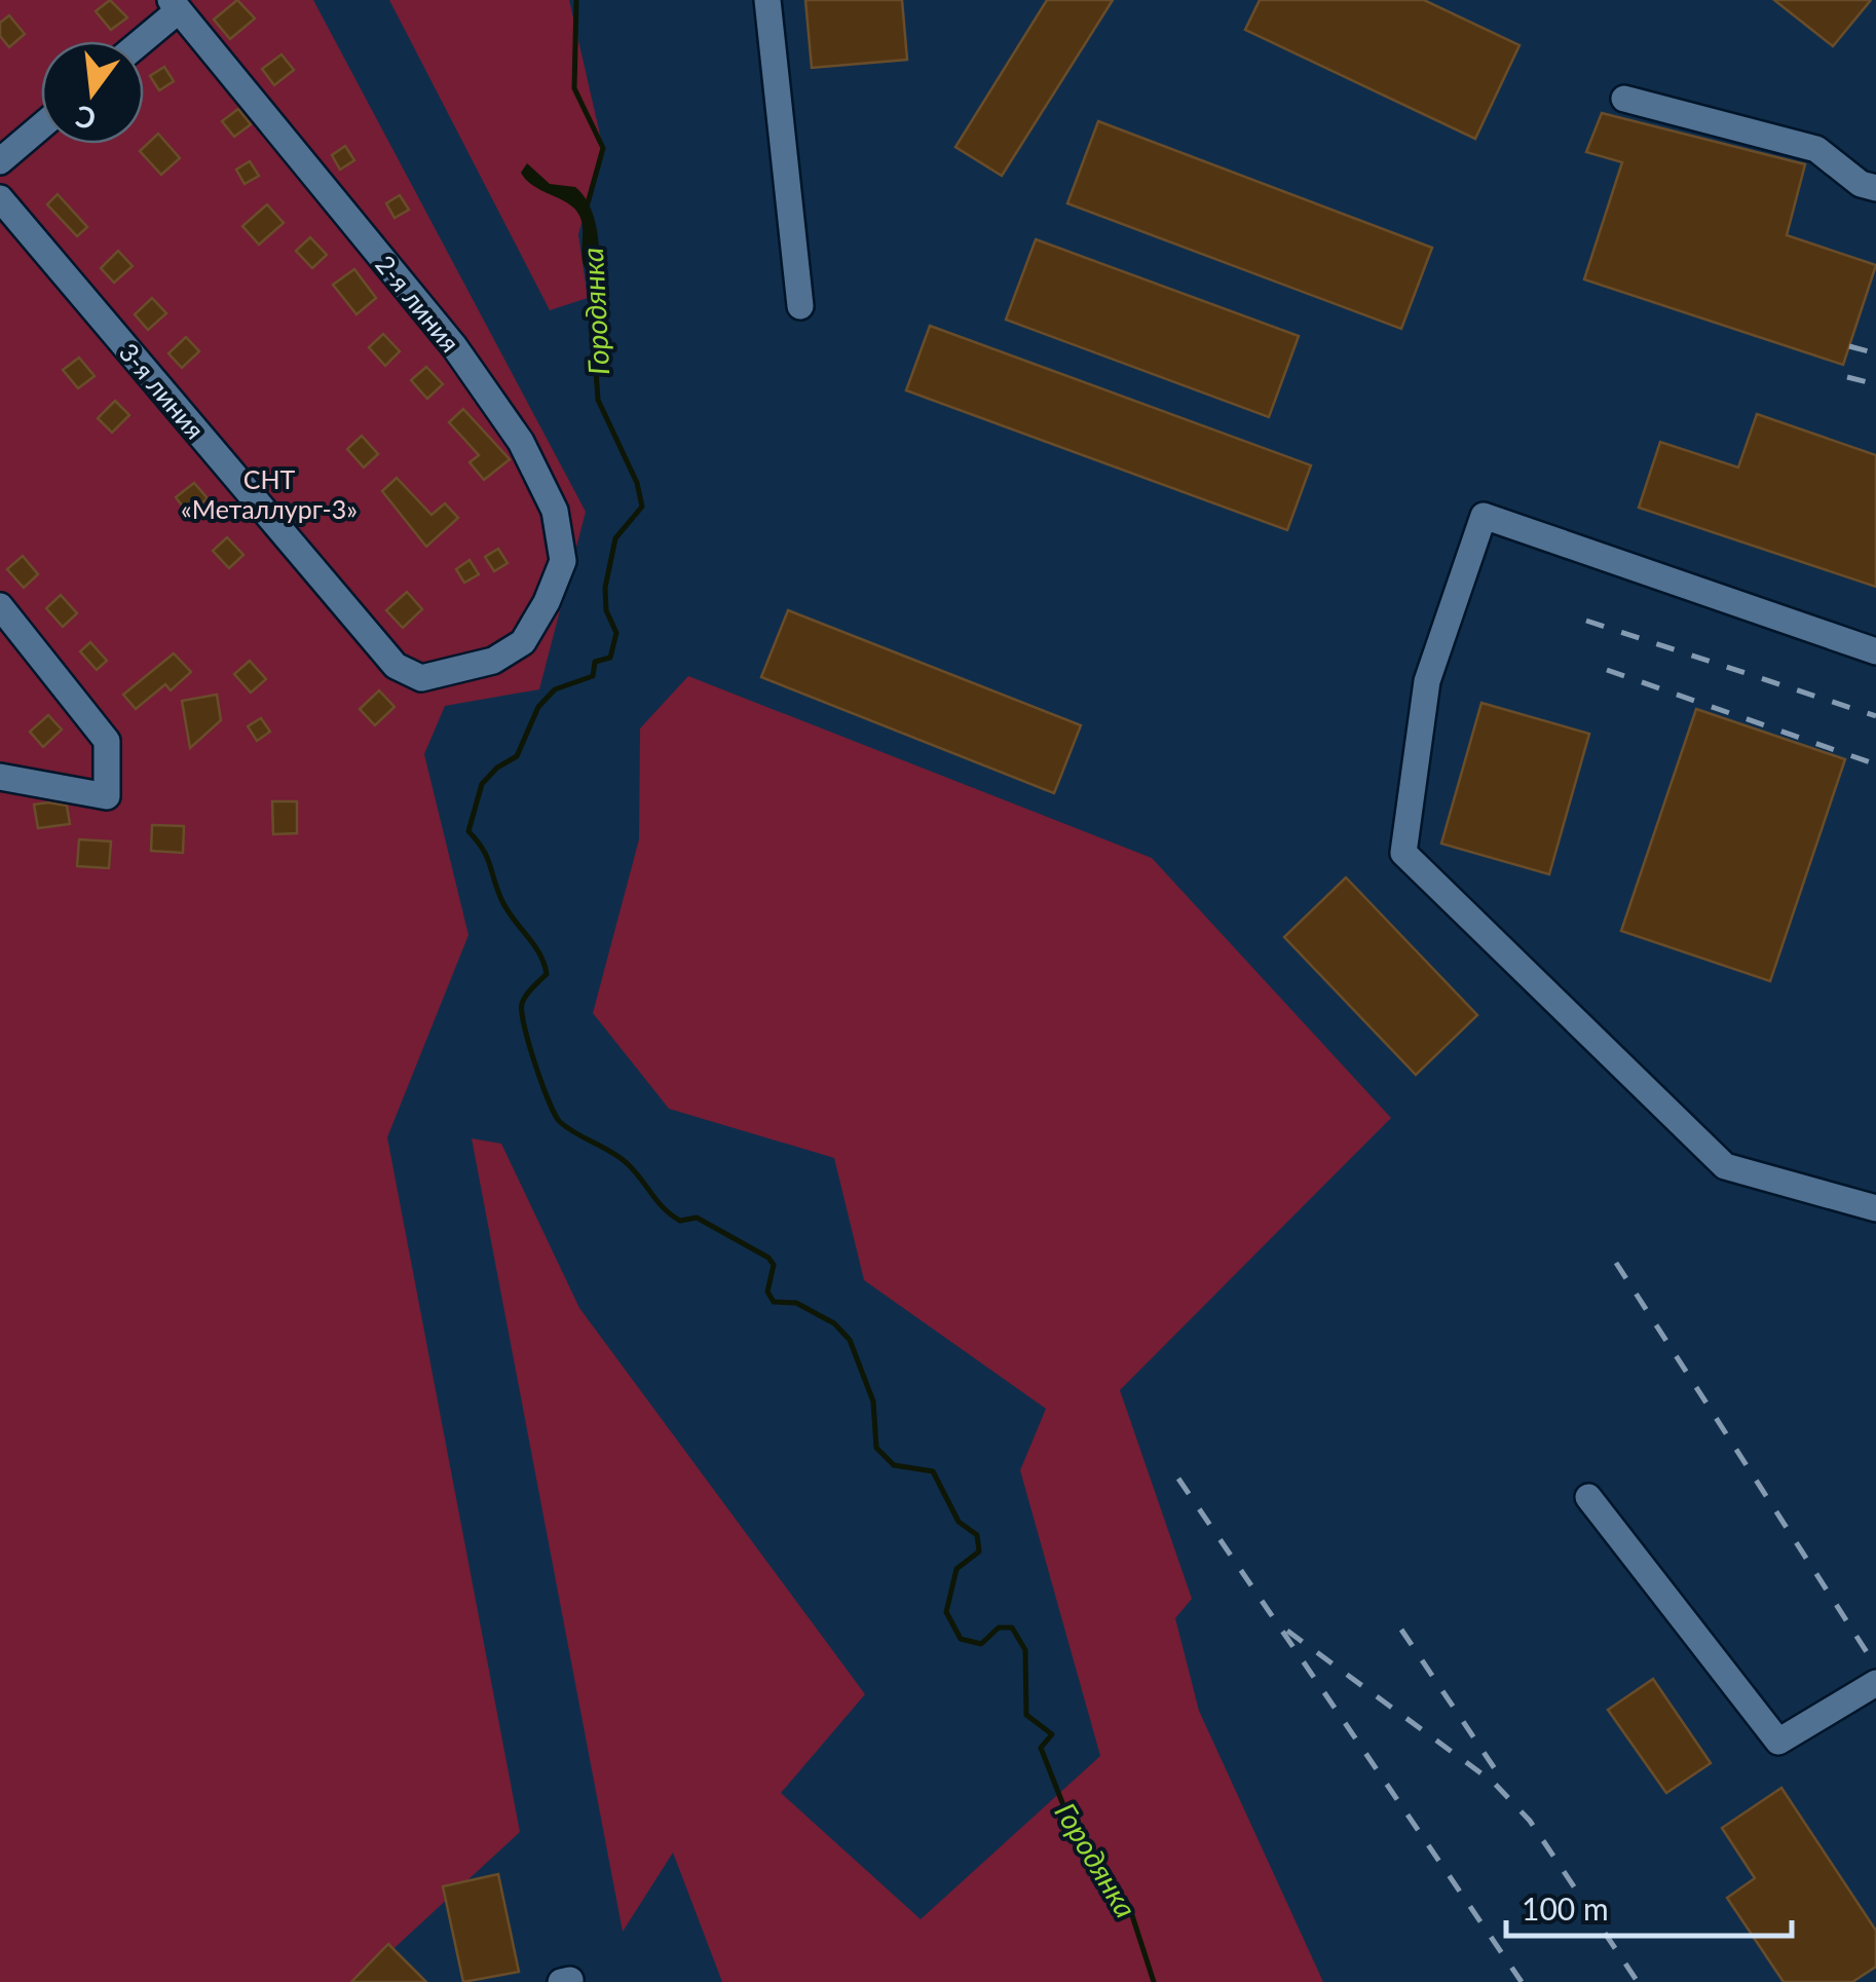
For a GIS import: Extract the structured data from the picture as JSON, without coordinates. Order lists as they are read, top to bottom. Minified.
{"streets":{"lane":["2-я линия","3-я линия"]},"crossings":[["2-я линия","3-я линия"]],"water":["Городянка"],"parks":["СНТ «Металлург-3»"],"scale_bar":"100 m","north":"bottom"}
